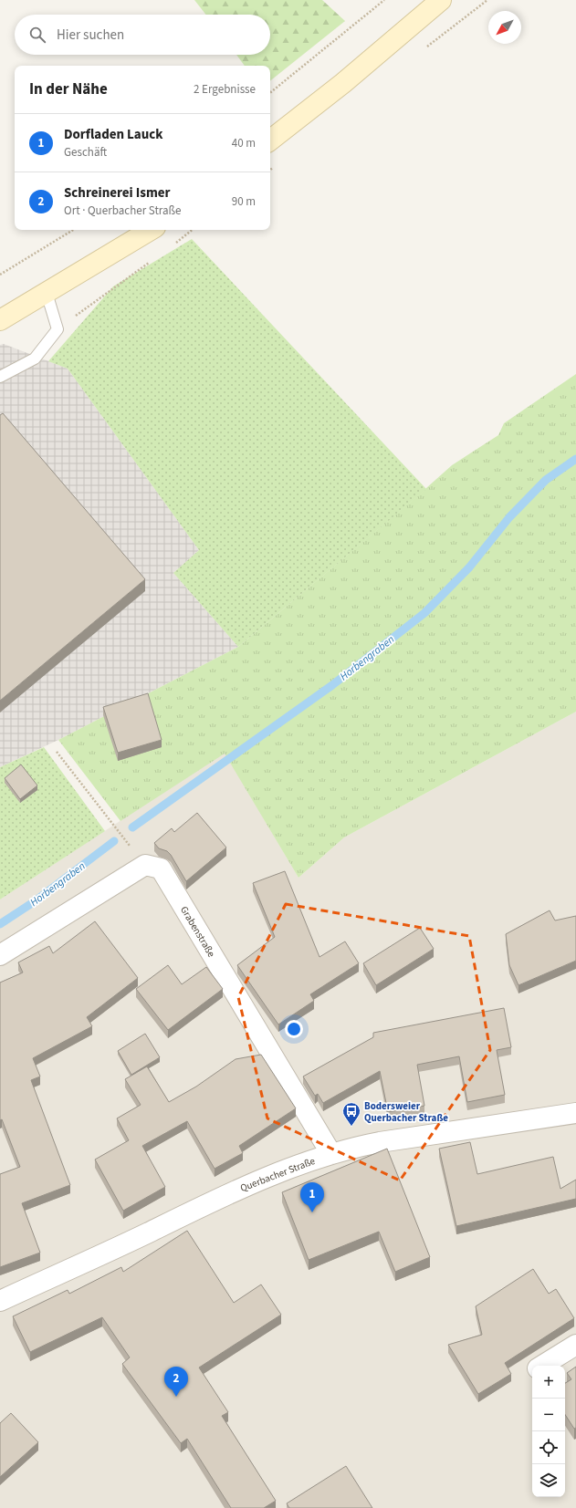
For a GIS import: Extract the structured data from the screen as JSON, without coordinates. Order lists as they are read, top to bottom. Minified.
{"streets":{"street":["Grabenstraße","Querbacher Straße"]},"crossings":[["Grabenstraße","Querbacher Straße"]],"water":["Horbengraben"],"places":{"bus stop":["Bodersweier Querbacher Straße"]},"north":"bottom left","page":{"search":"Hier suchen","heading":["In der Nähe","2 Ergebnisse"],"list":[{"mark":"1","name":"Dorfladen Lauck","note":"Geschäft","value":"40 m"},{"mark":"2","name":"Schreinerei Ismer","note":"Ort · Querbacher Straße","value":"90 m"}],"pins":["1","2"],"map_buttons":["+","−"]}}
